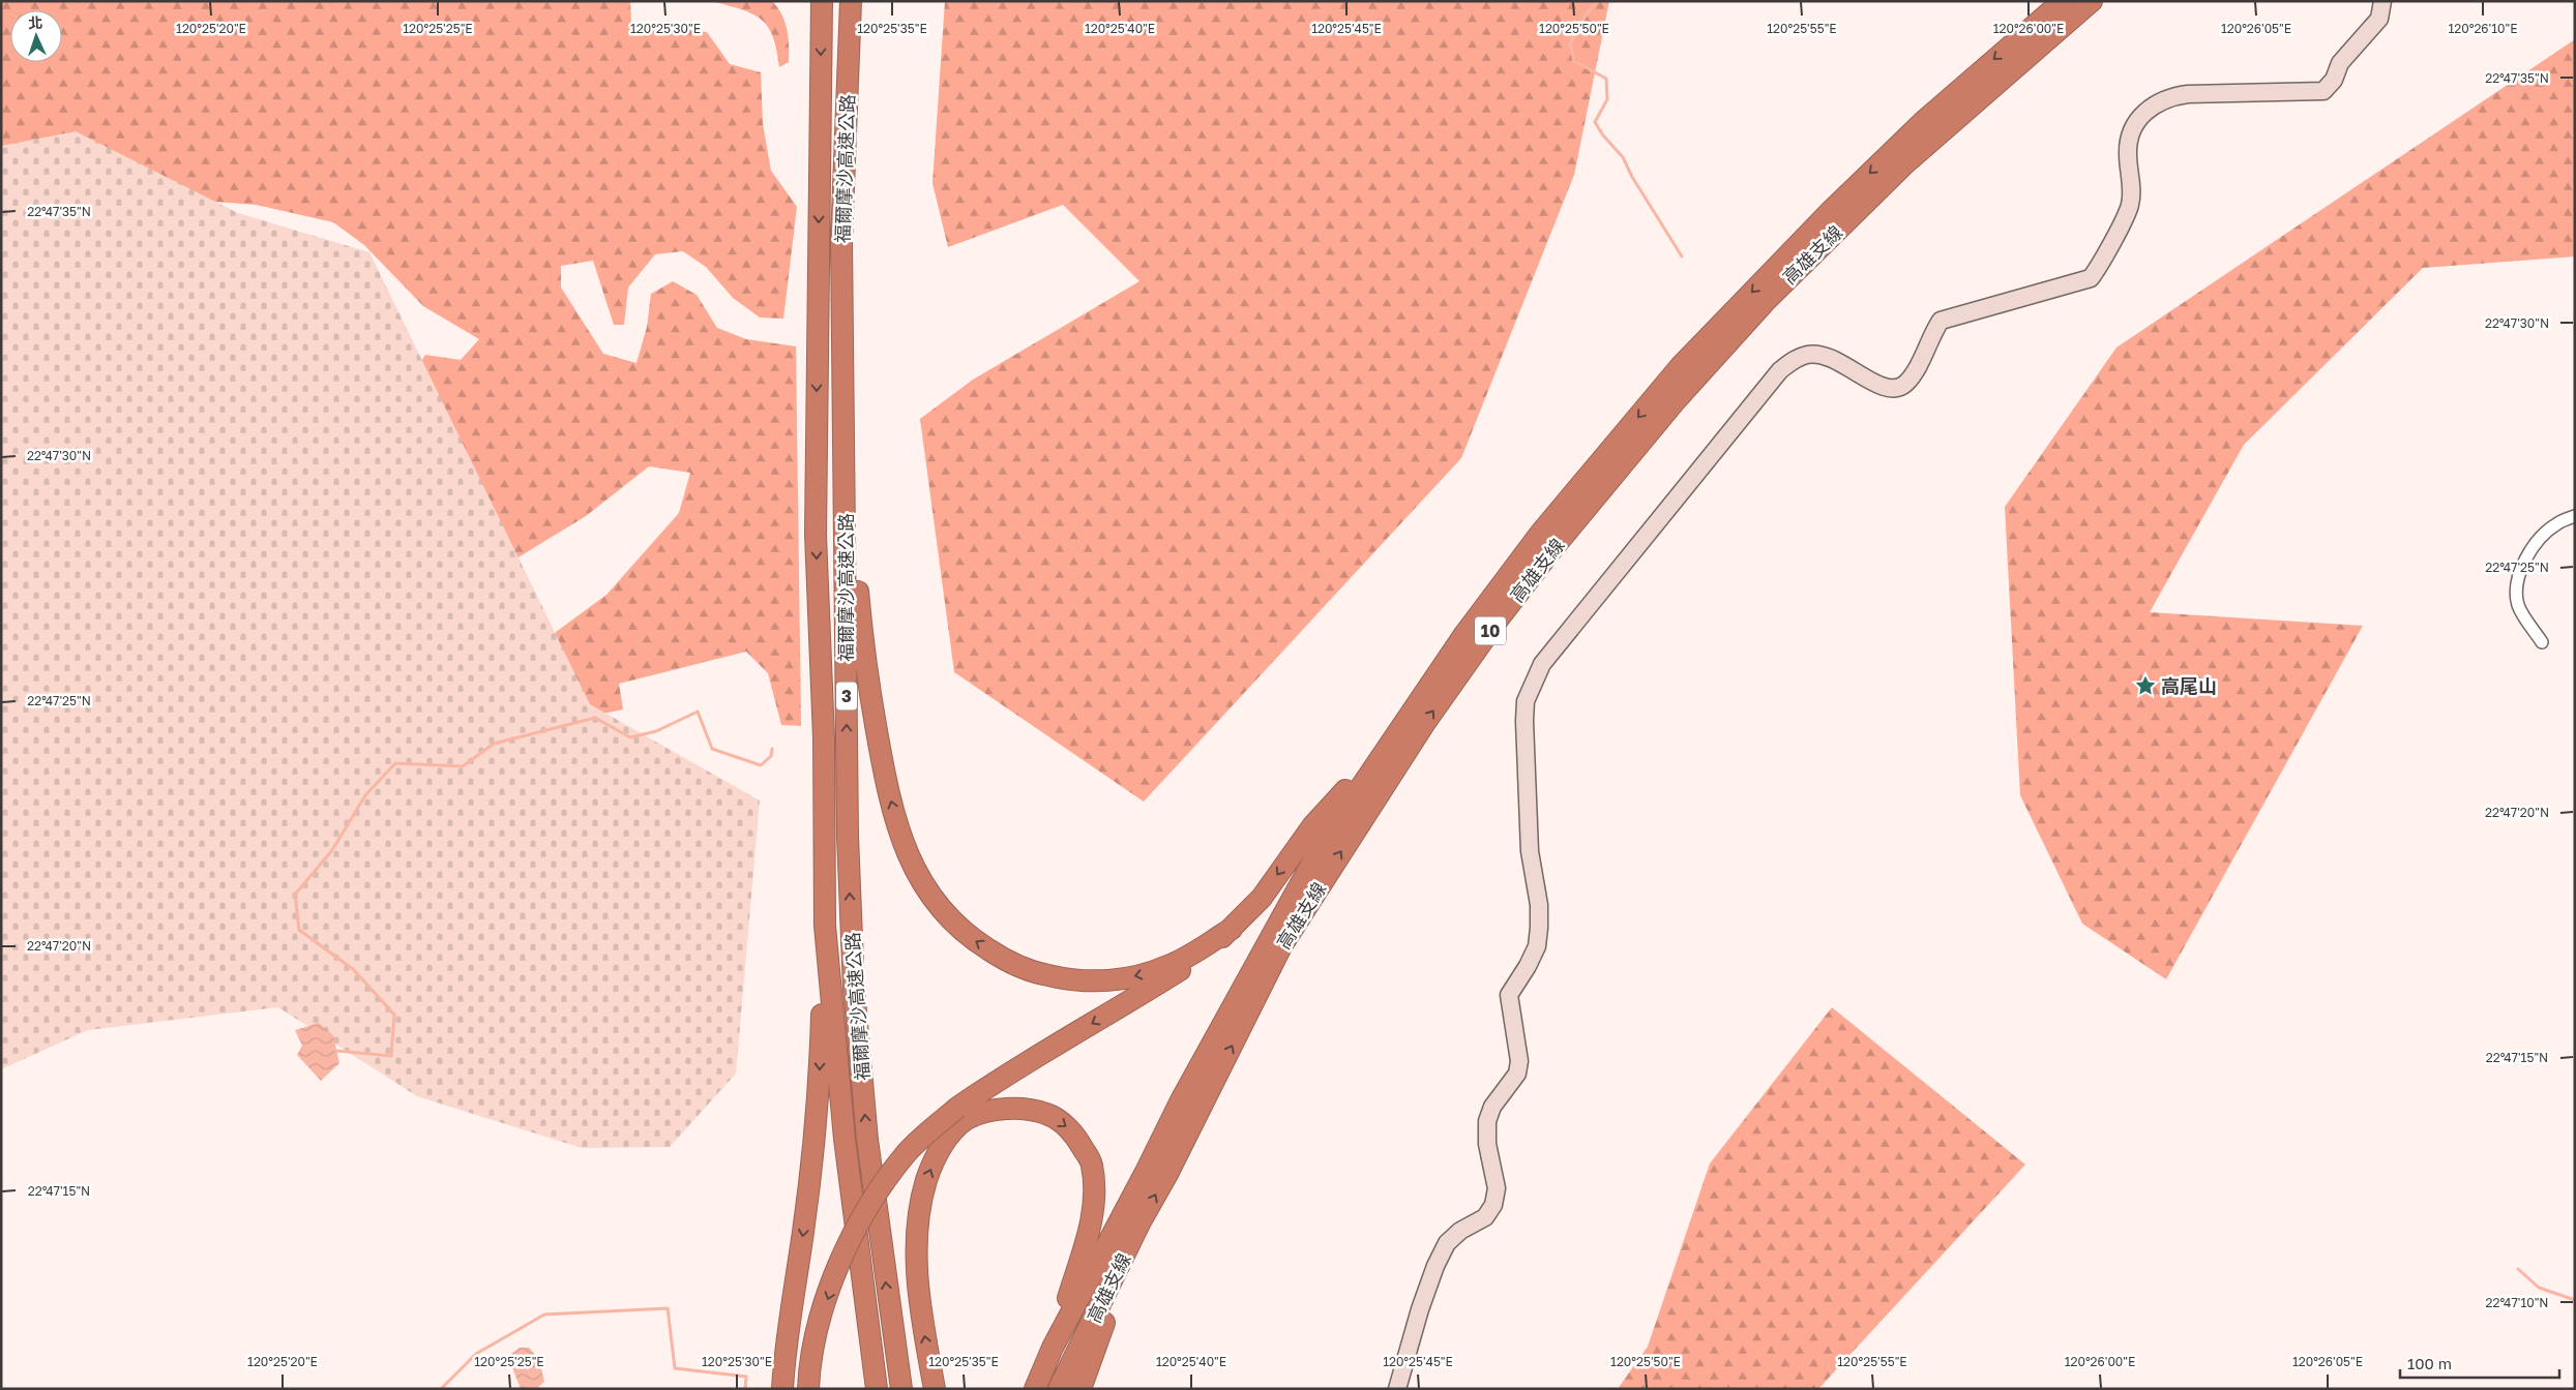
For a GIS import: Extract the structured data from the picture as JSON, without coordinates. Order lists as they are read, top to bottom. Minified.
{"streets":{"highway":["福爾摩沙高速公路","高雄支線","10","3"]},"places":{"place":["高尾山"]},"scale_bar":"100 m","north":"top","coordinates":["120°25'20\"E","120°25'25\"E","120°25'30\"E","120°25'35\"E","120°25'40\"E","120°25'45\"E","120°25'50\"E","120°25'55\"E","120°26'00\"E","120°26'05\"E","120°26'10\"E","22°47'35\"N","22°47'30\"N","22°47'25\"N","22°47'20\"N","22°47'15\"N","22°47'10\"N"]}
